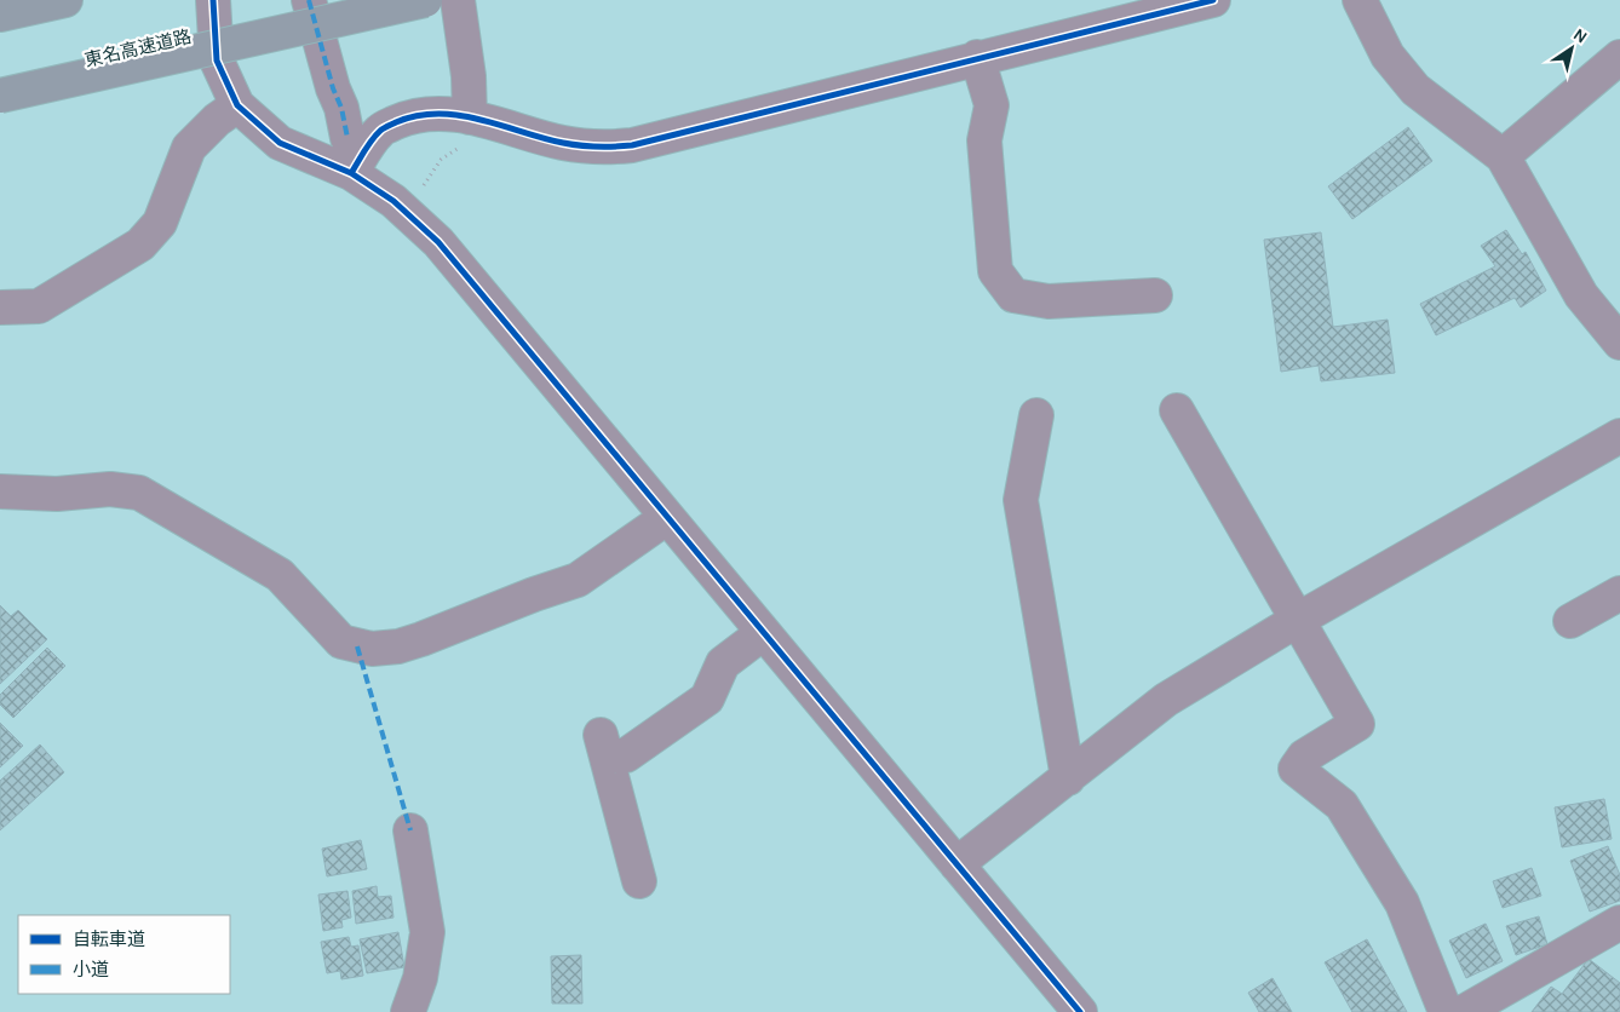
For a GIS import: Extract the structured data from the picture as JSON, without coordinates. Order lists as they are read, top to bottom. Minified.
{"streets":{"highway":["東名高速道路"]},"legend":["自転車道","小道"],"north":"top right"}
